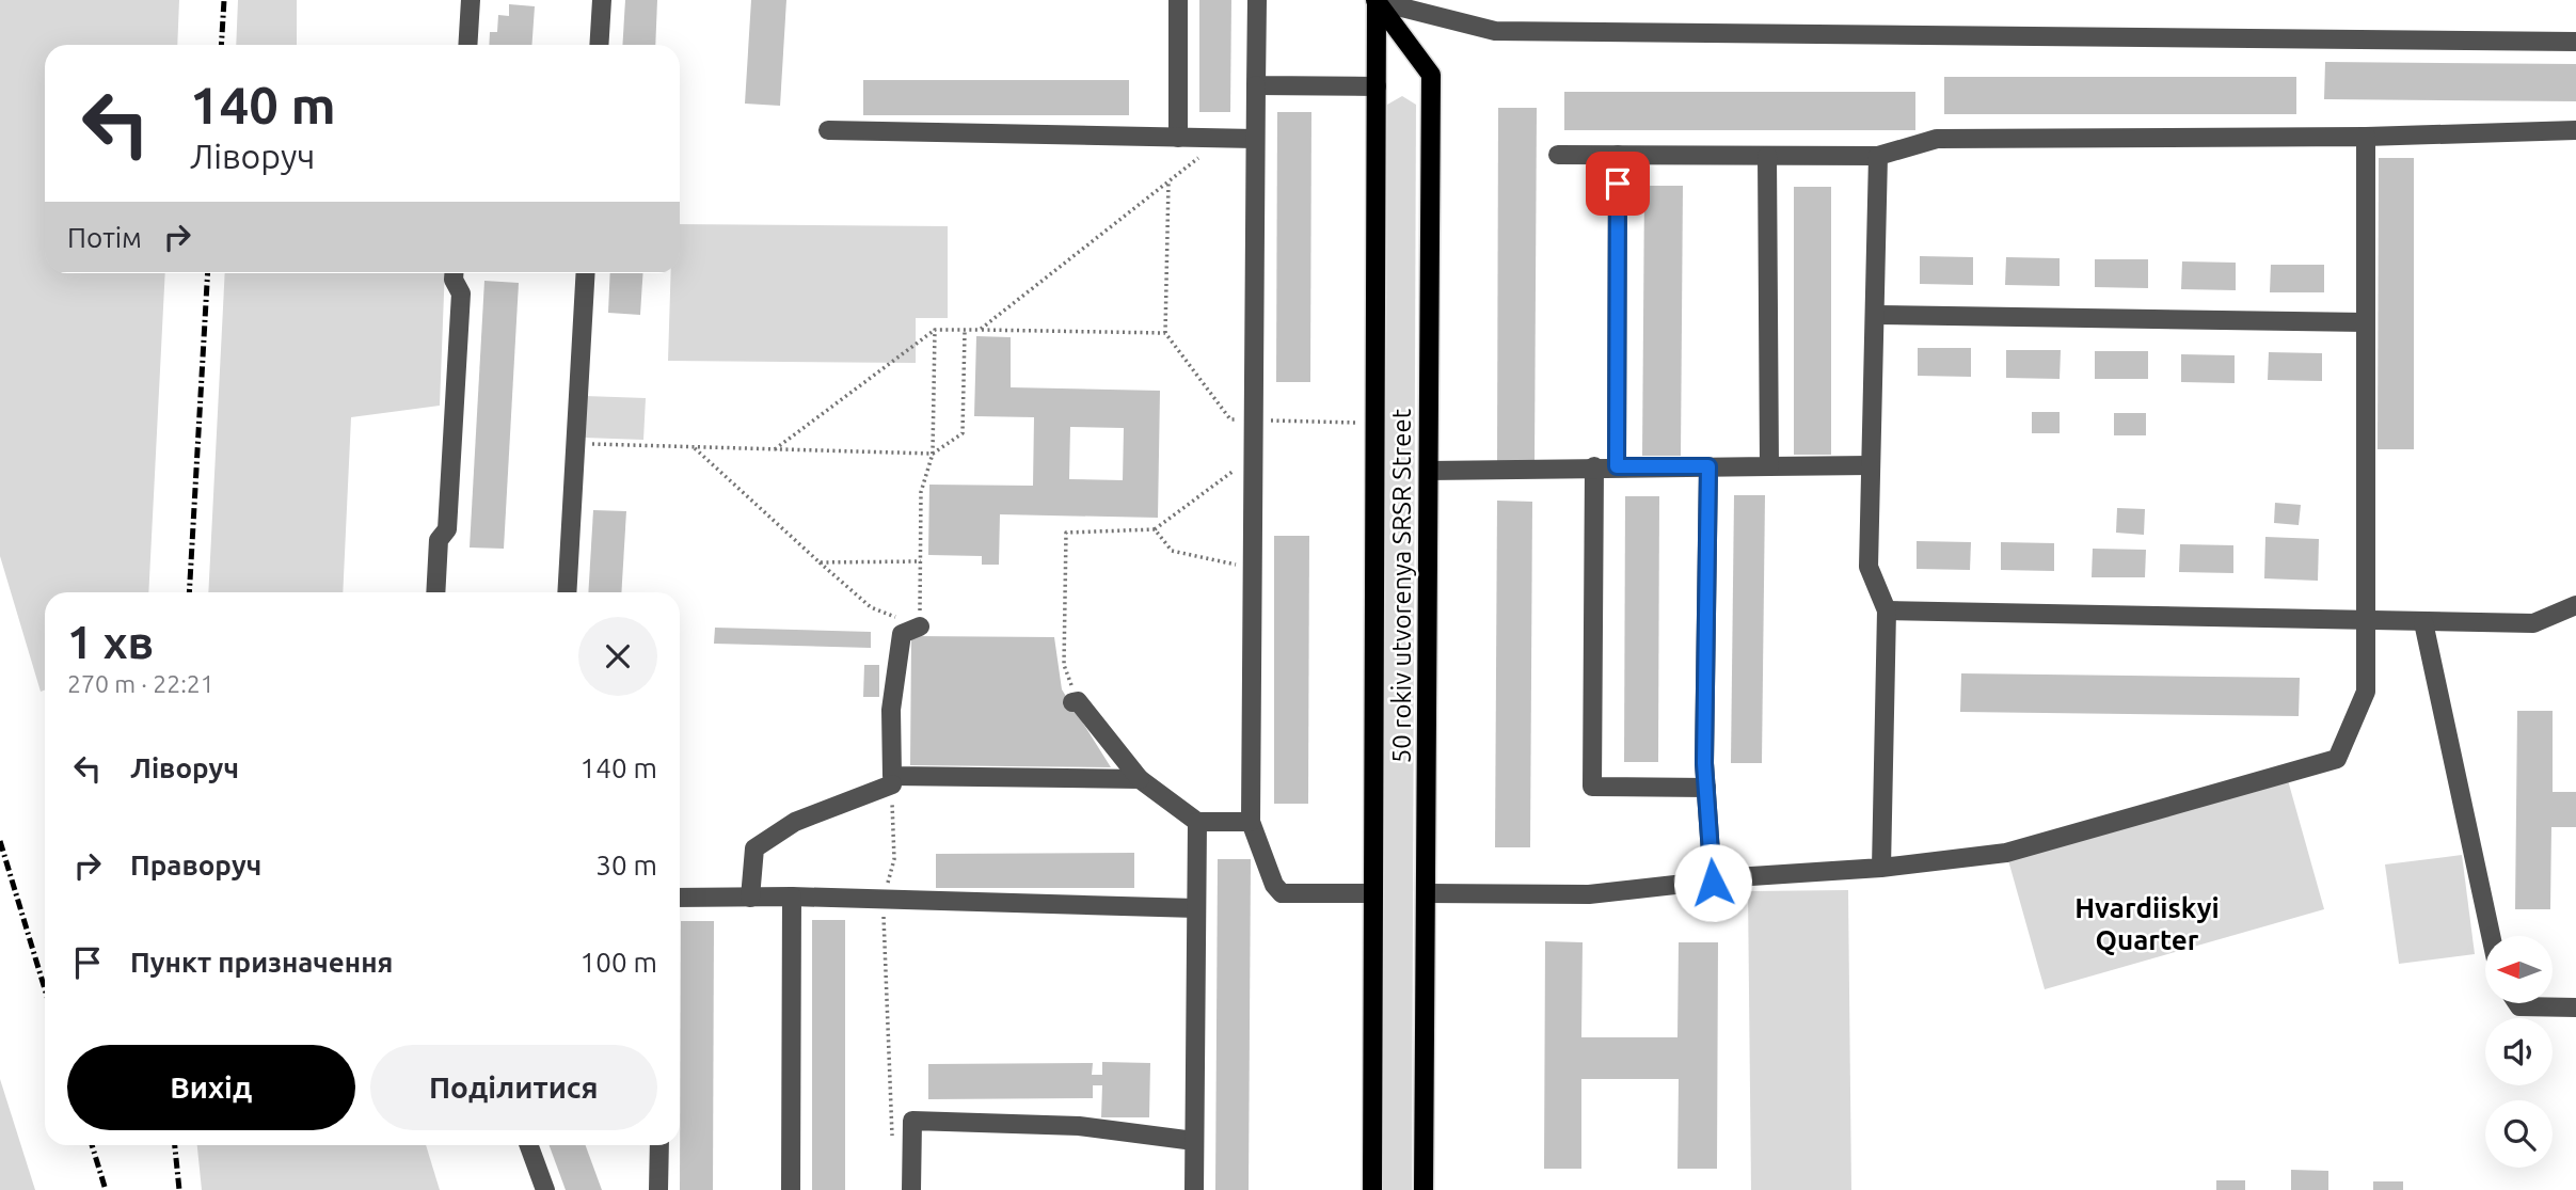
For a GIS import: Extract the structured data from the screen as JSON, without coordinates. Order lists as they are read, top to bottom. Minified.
{"streets":{"main road":["50 rokiv utvorenya SRSR Street"]},"districts":["Hvardiiskyi Quarter"],"north":"left","page":{"turn":["140 m","Ліворуч"],"then":"Потім","heading":["1 хв","270 m · 22:21"],"list":[{"name":"Ліворуч","value":"140 m"},{"name":"Праворуч","value":"30 m"},{"name":"Пункт призначення","value":"100 m"}],"buttons":["Вихід","Поділитися"]}}
